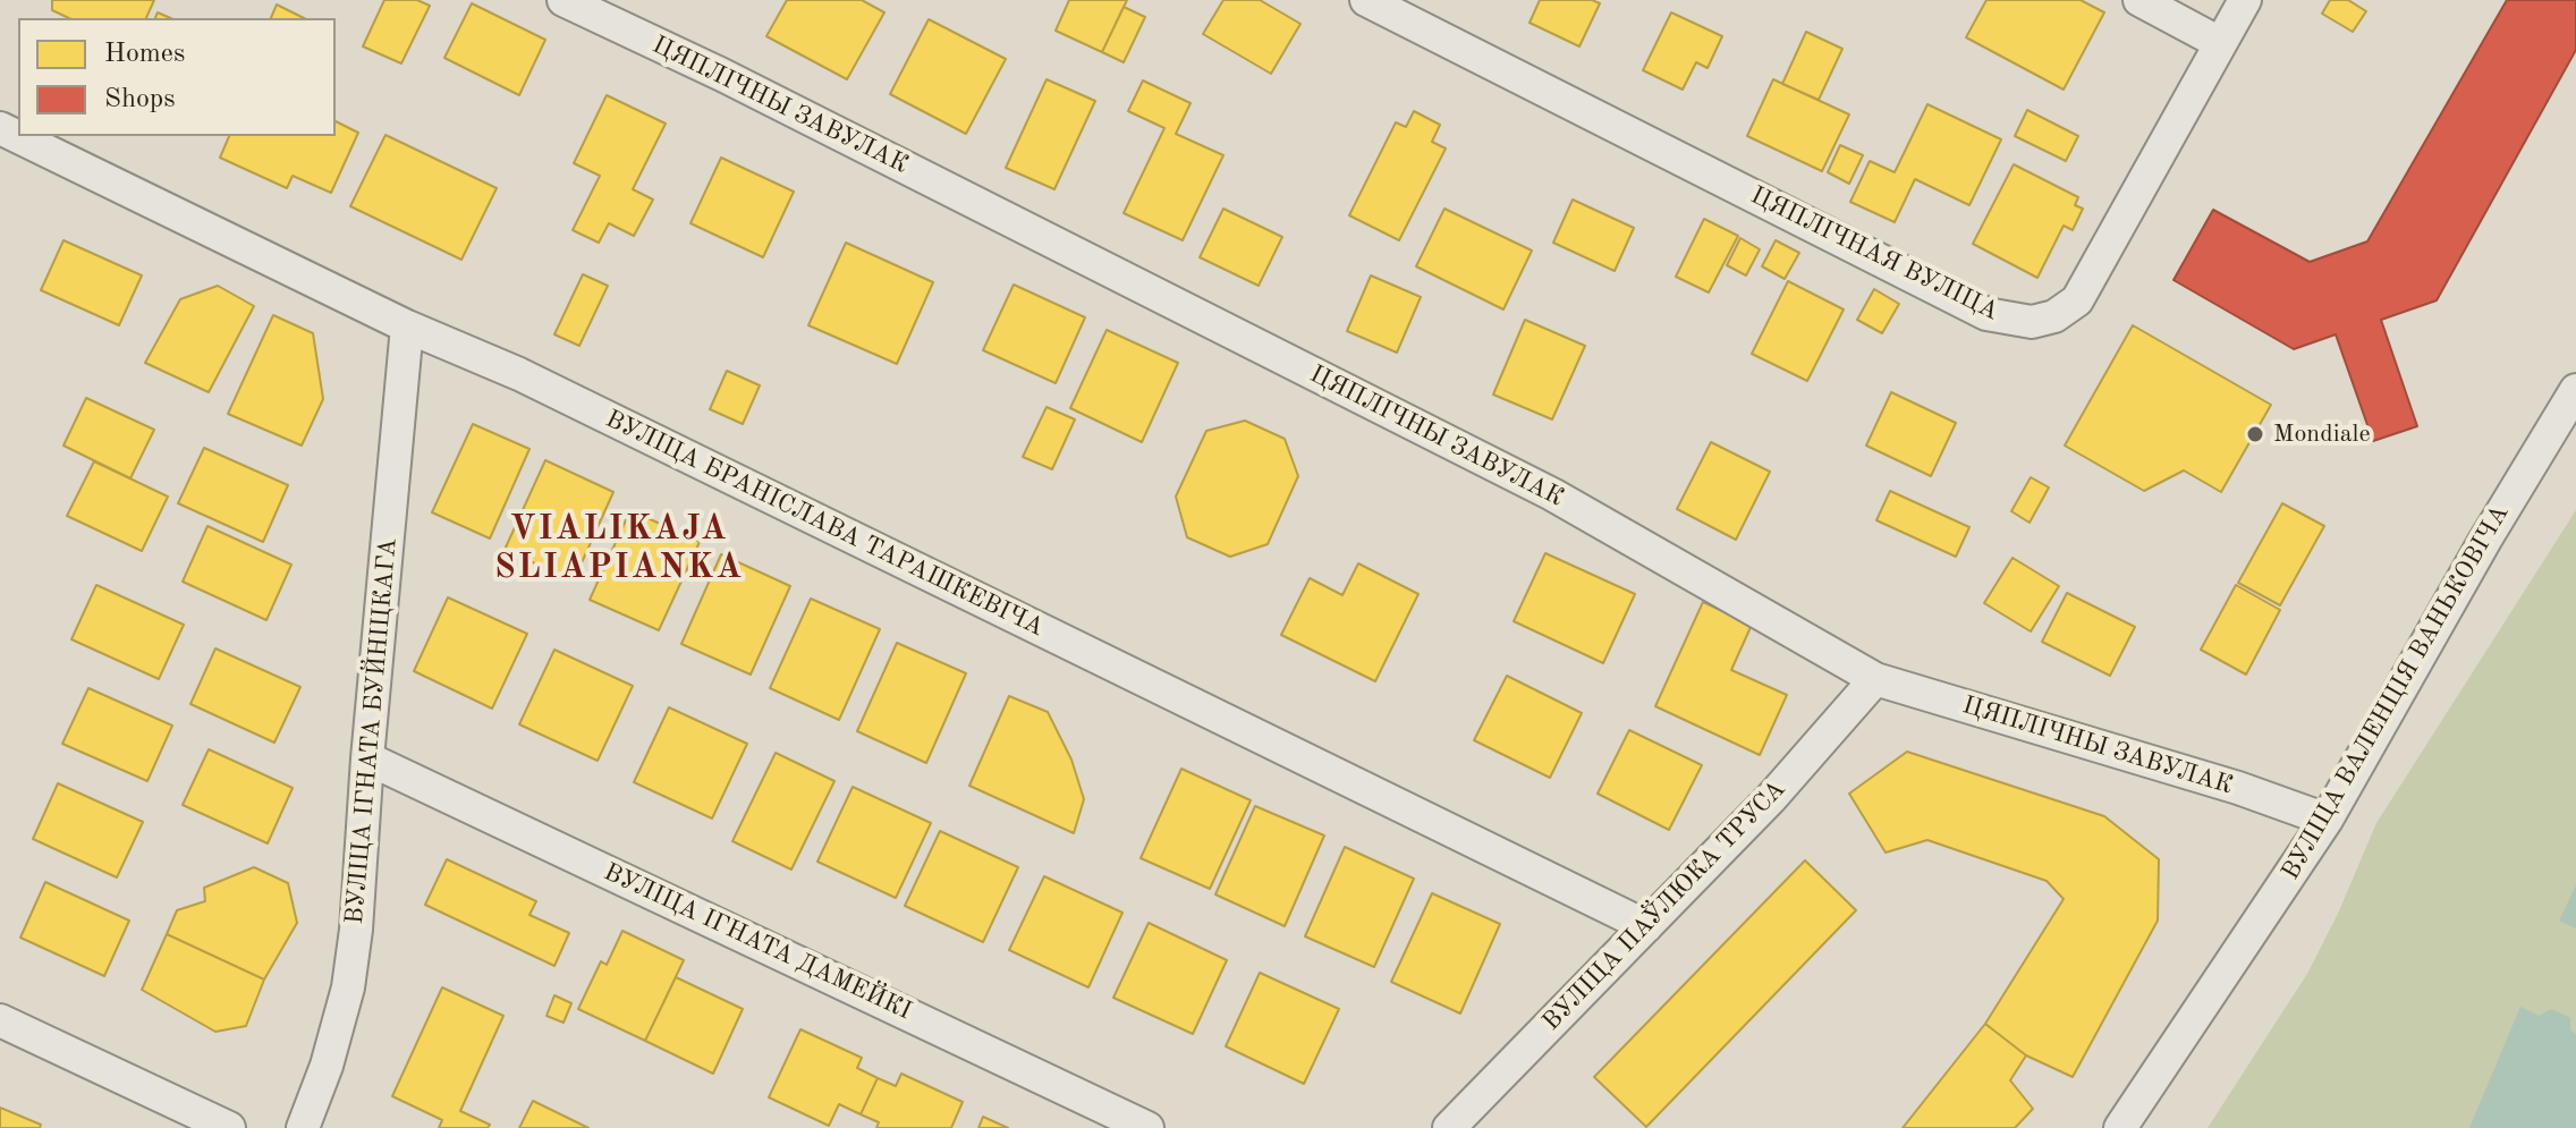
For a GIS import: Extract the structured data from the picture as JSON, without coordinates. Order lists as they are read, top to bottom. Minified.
{"streets":{"street":["ЦЯПЛІЧНЫ ЗАВУЛАК","ЦЯПЛІЧНАЯ ВУЛІЦА","ВУЛІЦА БРАНІСЛАВА ТАРАШКЕВІЧА","ВУЛІЦА ВАЛЕНЦІЯ ВАНЬКОВІЧА","ВУЛІЦА ІГНАТА БУЙНІЦКАГА","ВУЛІЦА ПАЎЛЮКА ТРУСА","ВУЛІЦА ІГНАТА ДАМЕЙКІ"]},"crossings":[["ЦЯПЛІЧНЫ ЗАВУЛАК","ВУЛІЦА ВАЛЕНЦІЯ ВАНЬКОВІЧА"],["ЦЯПЛІЧНЫ ЗАВУЛАК","ВУЛІЦА ПАЎЛЮКА ТРУСА"],["ВУЛІЦА БРАНІСЛАВА ТАРАШКЕВІЧА","ВУЛІЦА ІГНАТА БУЙНІЦКАГА"],["ВУЛІЦА БРАНІСЛАВА ТАРАШКЕВІЧА","ВУЛІЦА ПАЎЛЮКА ТРУСА"],["ВУЛІЦА ІГНАТА БУЙНІЦКАГА","ВУЛІЦА ІГНАТА ДАМЕЙКІ"]],"districts":["VIALIKAJA SLIAPIANKA"],"places":["Mondiale"],"legend":["Homes","Shops"]}
